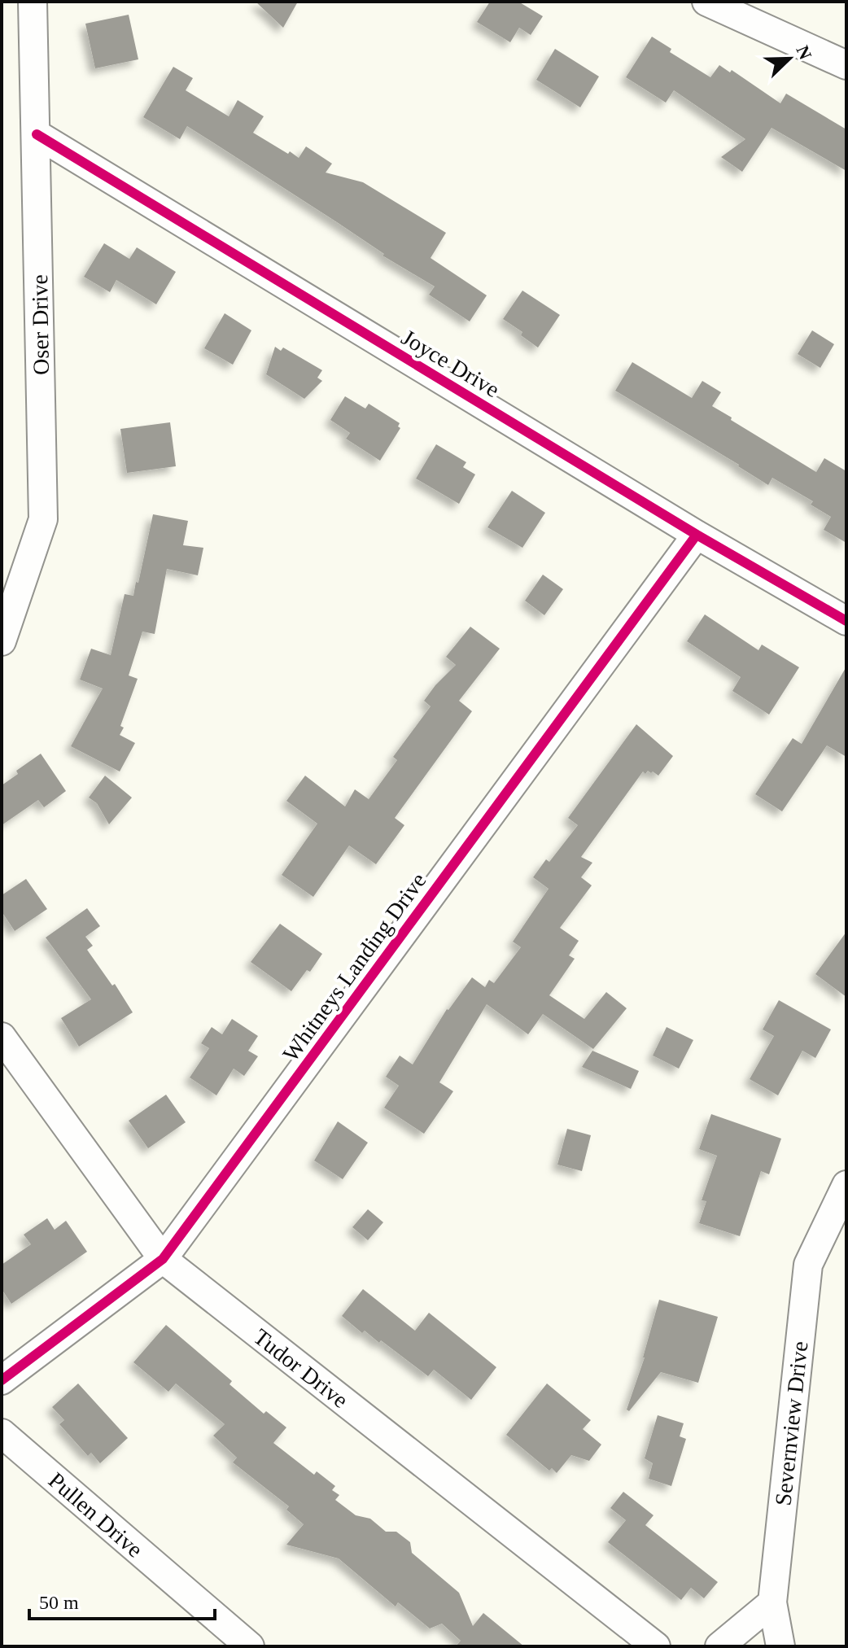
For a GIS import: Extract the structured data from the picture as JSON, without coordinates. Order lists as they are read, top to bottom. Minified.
{"streets":{"street":["Oser Drive","Joyce Drive","Whitneys Landing Drive","Tudor Drive","Severnview Drive","Pullen Drive"]},"crossings":[["Oser Drive","Joyce Drive"],["Joyce Drive","Whitneys Landing Drive"],["Whitneys Landing Drive","Tudor Drive"]],"scale_bar":"50 m","north":"top right"}
